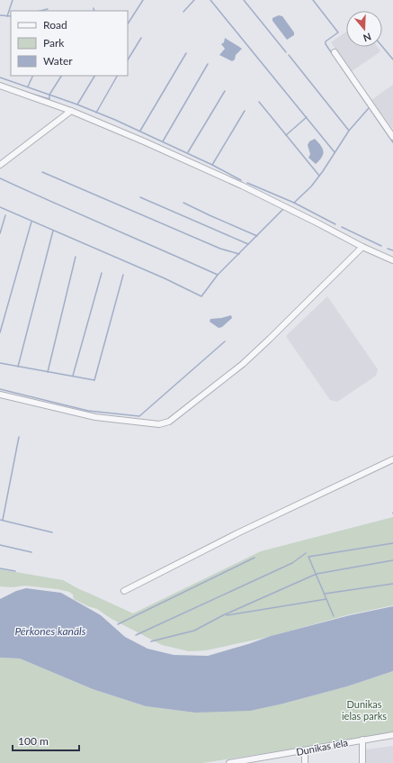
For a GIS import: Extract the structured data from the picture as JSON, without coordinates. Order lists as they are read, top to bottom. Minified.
{"streets":{"street":["Dunikas iela"]},"water":["Pērkones kanāls"],"parks":["Dunikas ielas parks"],"legend":["Road","Park","Water"],"scale_bar":"100 m","north":"bottom"}
